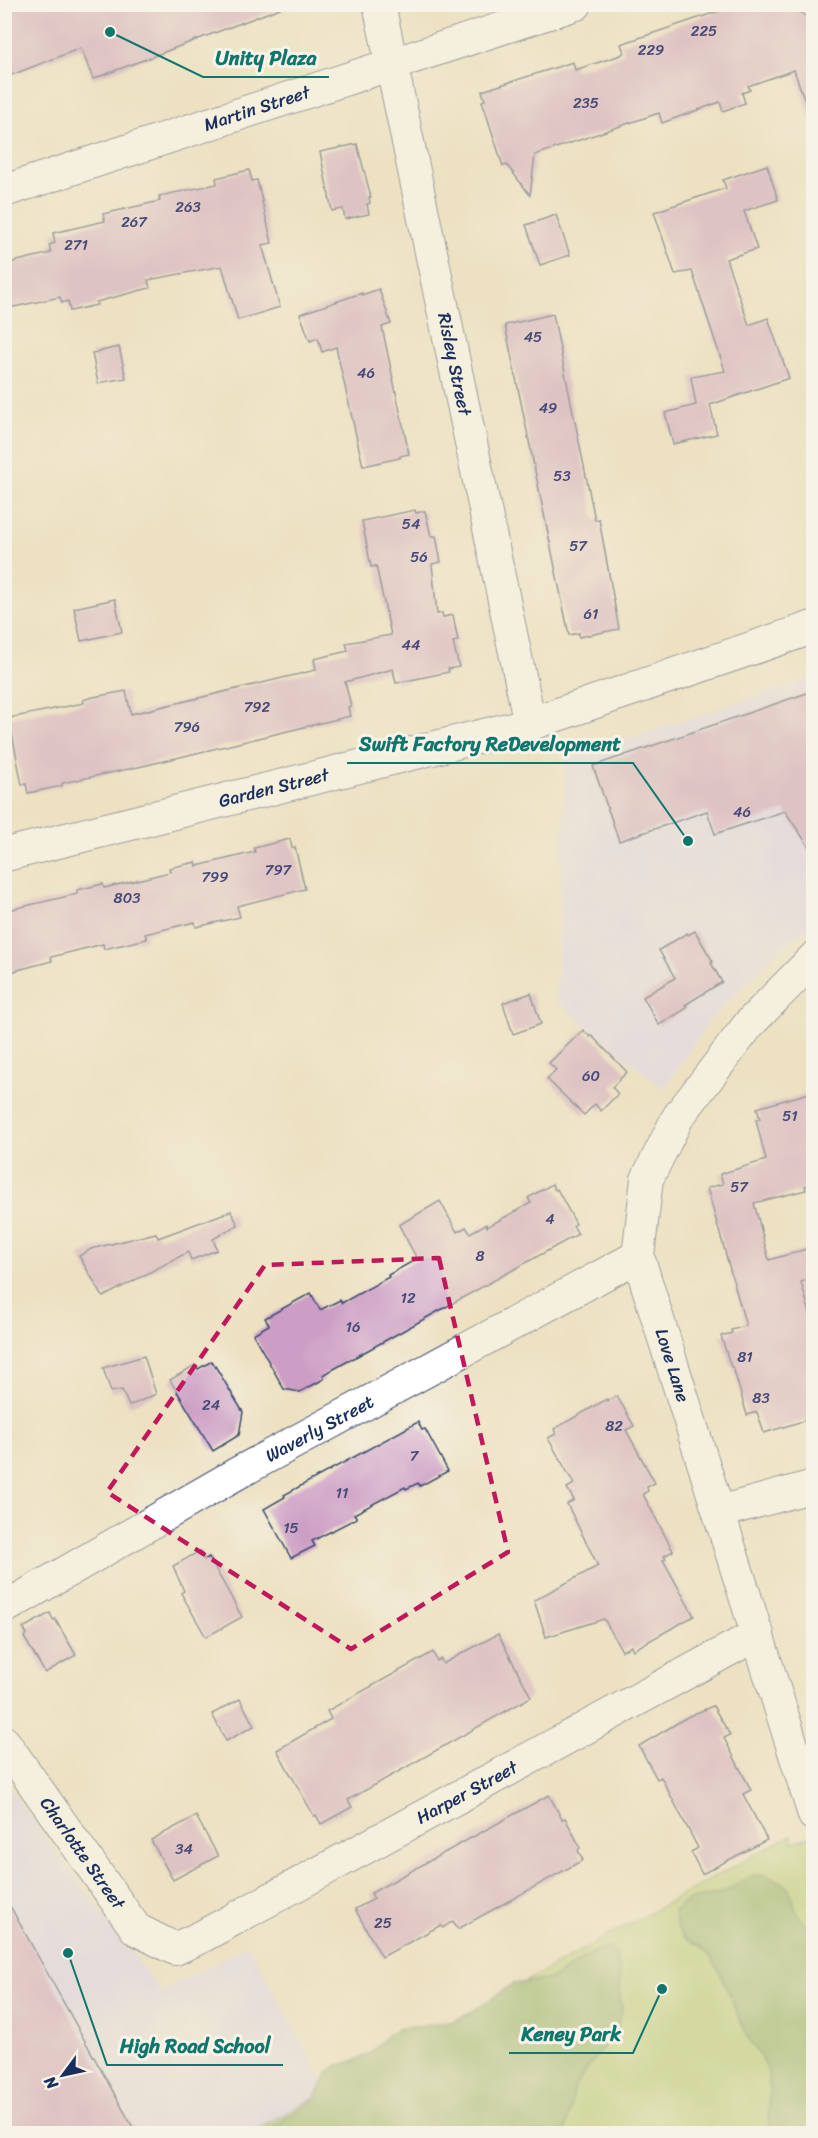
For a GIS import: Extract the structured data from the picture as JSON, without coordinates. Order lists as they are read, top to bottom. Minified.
{"streets":{"street":["Martin Street","Risley Street","Garden Street","Love Lane","Waverly Street","Harper Street","Charlotte Street"]},"crossings":[["Martin Street","Risley Street"],["Risley Street","Garden Street"],["Love Lane","Waverly Street"],["Love Lane","Harper Street"],["Harper Street","Charlotte Street"]],"places":["Unity Plaza","Swift Factory ReDevelopment","High Road School","Keney Park"],"house_numbers":["225","229","235","263","267","271","45","46","49","53","54","57","56","61","44","792","796","46","797","799","803","60","51","57","4","8","12","16","81","83","24","82","7","11","15","34","25"],"north":"bottom left"}
